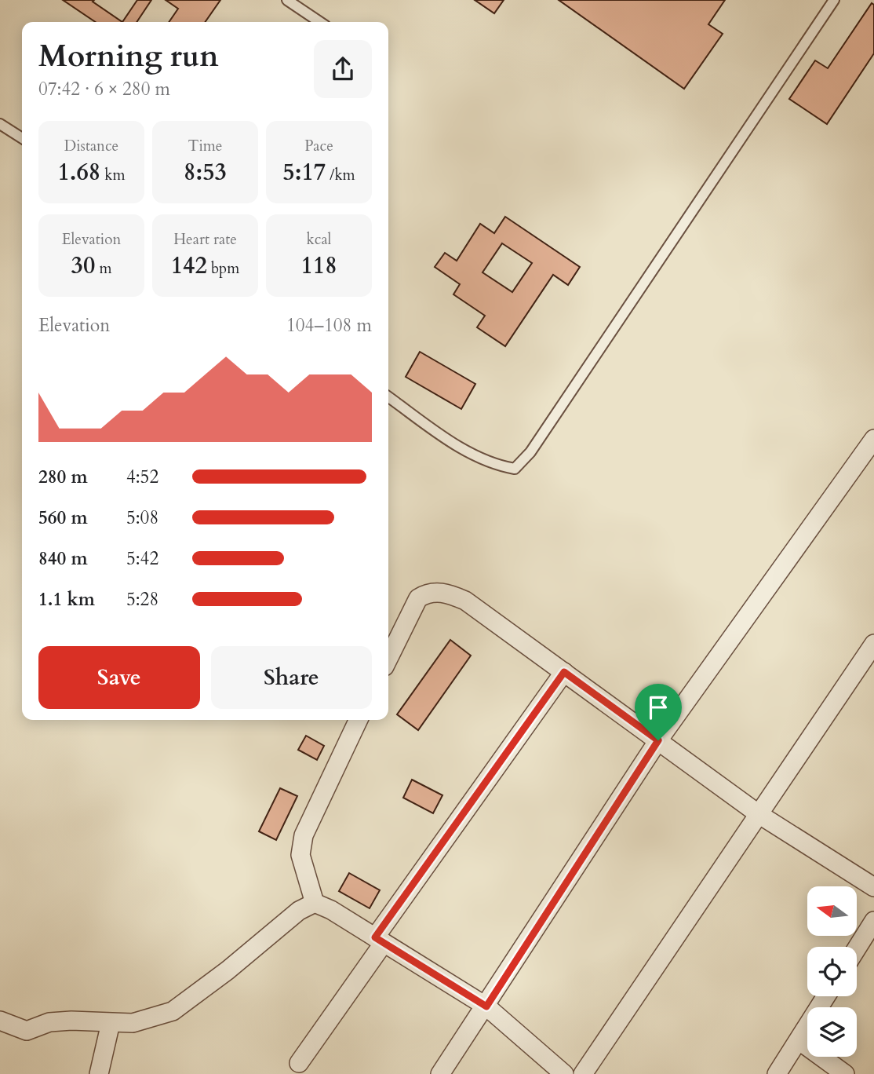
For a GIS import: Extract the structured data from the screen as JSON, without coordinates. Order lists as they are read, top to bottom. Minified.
{"north":"left","page":{"heading":["Morning run","07:42 · 6 × 280 m"],"stats":[["Distance","1.68 km"],["Time","8:53"],["Pace","5:17 /km"],["Elevation","30 m"],["Heart rate","142 bpm"],["kcal","118"]],"chart":["Elevation","104–108 m"],"list":[{"name":"280 m","note":"4:52"},{"name":"560 m","note":"5:08"},{"name":"840 m","note":"5:42"},{"name":"1.1 km","note":"5:28"}],"buttons":["Save","Share"]}}
